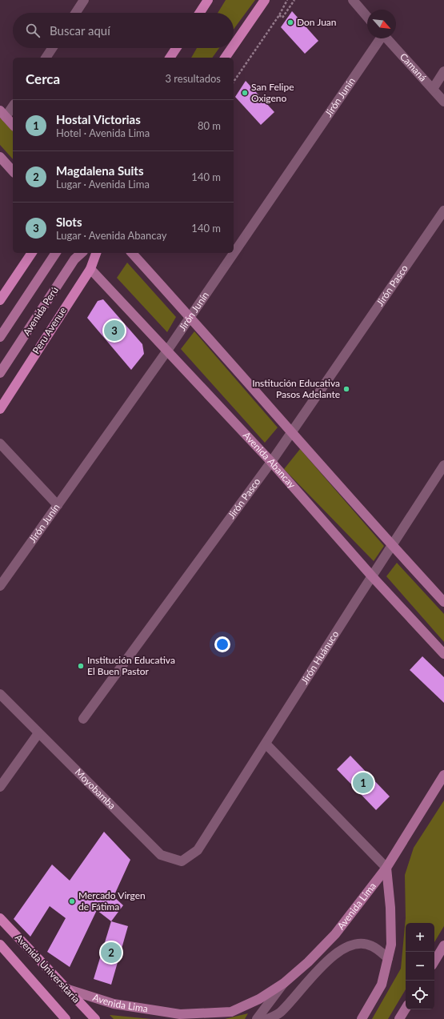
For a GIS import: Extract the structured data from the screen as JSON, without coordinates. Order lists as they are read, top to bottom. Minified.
{"streets":{"main road":["Peru Avenue","Avenida Universitaria"],"street":["Camaná","Jirón Junín","Jirón Pasco","Avenida Perú","Avenida Abancay","Jirón Huánuco","Moyobamba","Avenida Lima"]},"crossings":[["Jirón Junín","Avenida Abancay"],["Jirón Pasco","Avenida Abancay"],["Peru Avenue","Avenida Abancay"],["Avenida Abancay","Jirón Huánuco"],["Jirón Huánuco","Moyobamba"],["Avenida Lima","Avenida Universitaria"]],"places":["Don Juan","San Felipe Oxigeno","Institución Educativa Pasos Adelante","Institución Educativa El Buen Pastor","Mercado Virgen de Fátima"],"north":"bottom right","page":{"search":"Buscar aquí","heading":["Cerca","3 resultados"],"list":[{"mark":"1","name":"Hostal Victorias","note":"Hotel · Avenida Lima","value":"80 m"},{"mark":"2","name":"Magdalena Suits","note":"Lugar · Avenida Lima","value":"140 m"},{"mark":"3","name":"Slots","note":"Lugar · Avenida Abancay","value":"140 m"}],"pins":["3","1","2"],"map_buttons":["+","−"]}}
